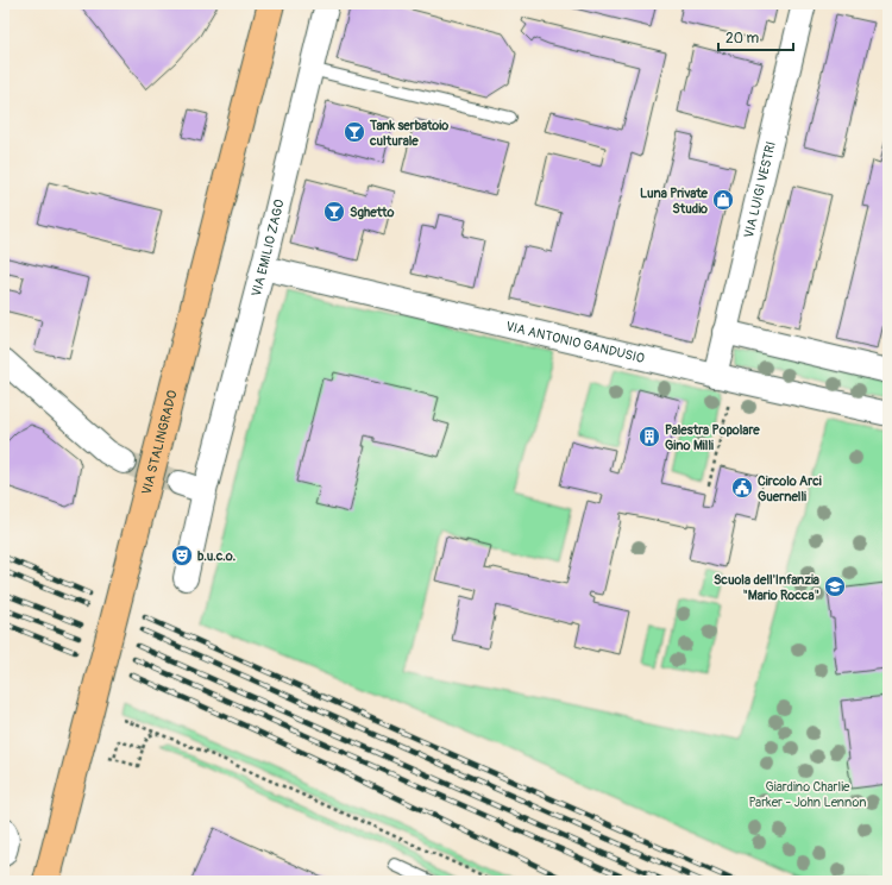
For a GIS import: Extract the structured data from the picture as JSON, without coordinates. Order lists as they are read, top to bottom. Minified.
{"streets":{"main road":["VIA STALINGRADO"],"street":["VIA LUIGI VESTRI","VIA EMILIO ZAGO","VIA ANTONIO GANDUSIO"]},"crossings":[["VIA LUIGI VESTRI","VIA ANTONIO GANDUSIO"],["VIA EMILIO ZAGO","VIA ANTONIO GANDUSIO"]],"parks":["Giardino Charlie Parker - John Lennon"],"places":{"bar":["Tank serbatoio culturale","Sghetto"],"shop":["Luna Private Studio"],"building":["Palestra Popolare Gino Milli"],"public building":["Circolo Arci Guernelli"],"theatre":["b.u.c.o."],"school or university":["Scuola dell'Infanzia \"Mario Rocca\""]},"scale_bar":"20 m"}
